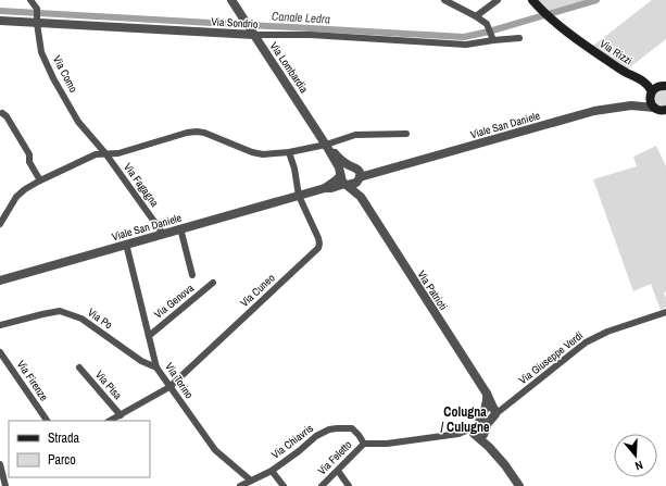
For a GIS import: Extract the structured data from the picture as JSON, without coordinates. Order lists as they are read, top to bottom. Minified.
{"streets":{"main road":["Via Rizzi","Viale San Daniele"],"street":["Via Sondrio","Via Lombardia","Via Como","Via Fagagna","Via Cuneo","Via Patrioti","Via Genova","Via Po","Via Giuseppe Verdi","Via Firenze","Via Torino","Via Pisa","Via Chiavris","Via Feletto"]},"crossings":[["Via Sondrio","Via Lombardia"],["Via Sondrio","Via Como"],["Via Rizzi","Viale San Daniele"],["Via Lombardia","Viale San Daniele"],["Via Lombardia","Via Patrioti"],["Via Como","Via Fagagna"],["Viale San Daniele","Via Fagagna"],["Viale San Daniele","Via Cuneo"],["Viale San Daniele","Via Patrioti"],["Viale San Daniele","Via Torino"],["Via Cuneo","Via Torino"],["Via Patrioti","Via Giuseppe Verdi"],["Via Genova","Via Torino"],["Via Po","Via Torino"],["Via Torino","Via Chiavris"],["Via Chiavris","Via Feletto"]],"districts":["Colugna / Culugne"],"water":["Canale Ledra"],"legend":["Strada","Parco"],"north":"bottom"}
